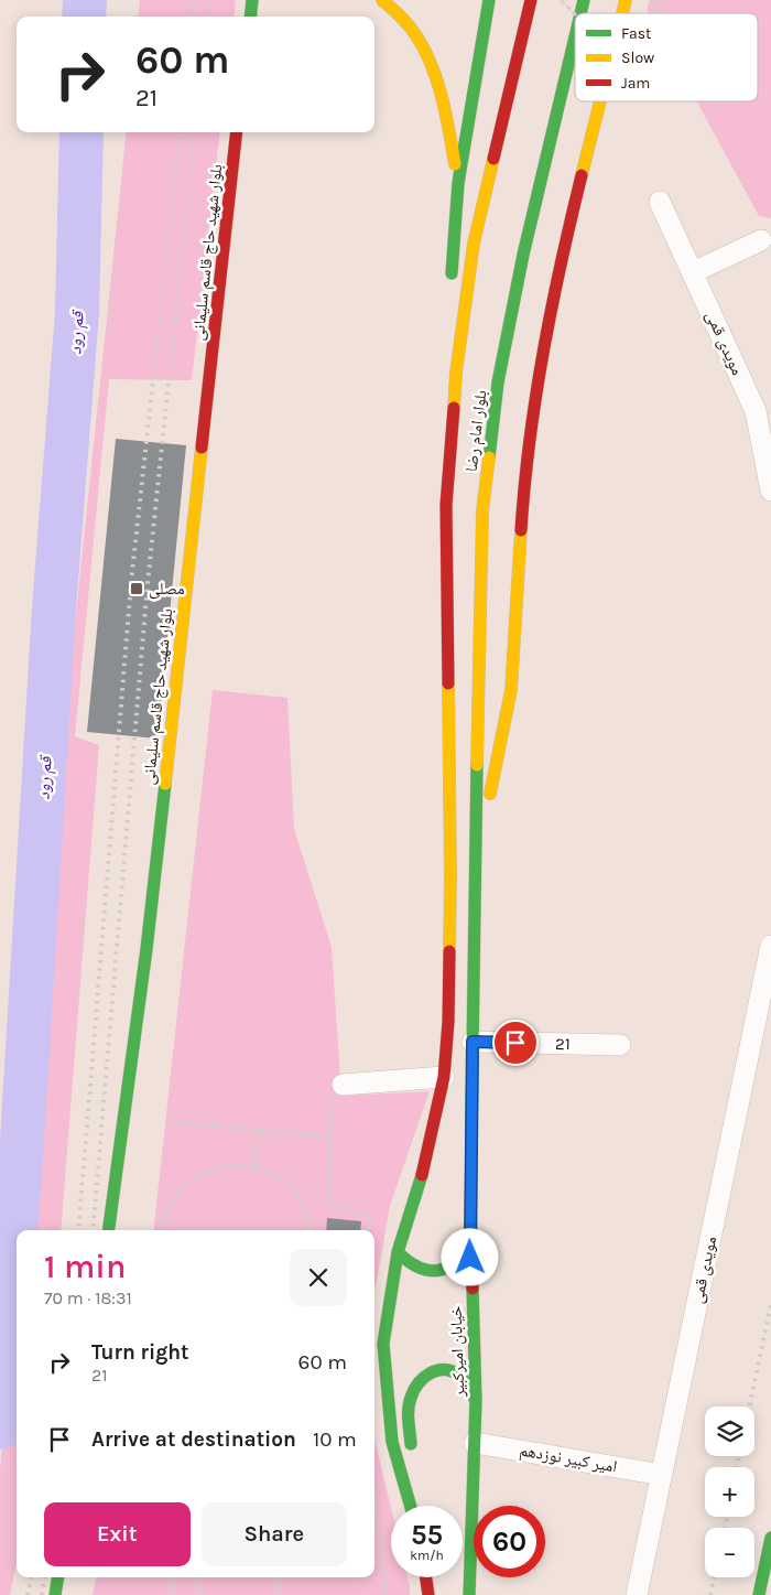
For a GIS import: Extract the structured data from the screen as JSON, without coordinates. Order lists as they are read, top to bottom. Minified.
{"streets":{"main road":["بلوار شهید حاج قاسم سلیمانی","بلوار امام رضا","خیابان امیرکبیر"],"street":["مویدی قمی","21","امیر کبیر نوزدهم"]},"crossings":[["مویدی قمی","امیر کبیر نوزدهم"],["بلوار امام رضا","خیابان امیرکبیر"],["21","خیابان امیرکبیر"],["خیابان امیرکبیر","امیر کبیر نوزدهم"]],"water":["قم رود"],"places":{"transit":["مصلی"]},"legend":["Fast","Slow","Jam"],"page":{"turn":["60 m","21"],"heading":["1 min","70 m · 18:31"],"list":[{"name":"Turn right","note":"21","value":"60 m"},{"name":"Arrive at destination","value":"10 m"}],"map_buttons":["+","−"],"buttons":["Exit","Share"],"speed":"55 km/h","limit":"60"}}
